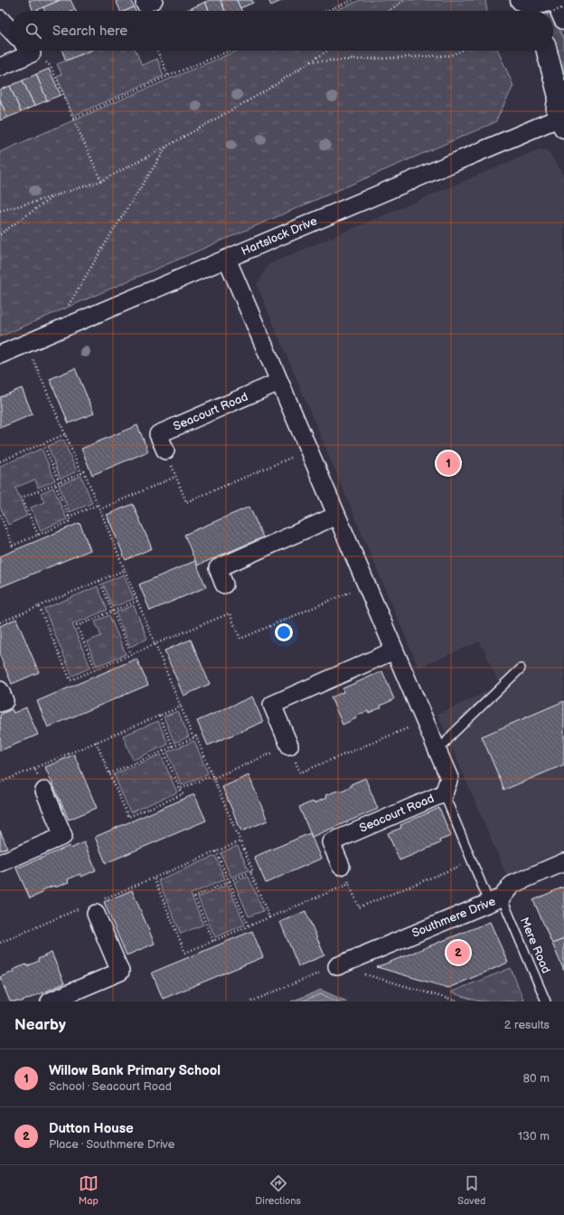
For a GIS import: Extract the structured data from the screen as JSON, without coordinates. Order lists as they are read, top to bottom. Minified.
{"streets":{"street":["Hartslock Drive","Seacourt Road","Southmere Drive"],"lane":["Mere Road"]},"crossings":[["Hartslock Drive","Seacourt Road"],["Seacourt Road","Mere Road"],["Southmere Drive","Mere Road"]],"page":{"search":"Search here","pins":["1","2"],"heading":["Nearby","2 results"],"list":[{"mark":"1","name":"Willow Bank Primary School","note":"School · Seacourt Road","value":"80 m"},{"mark":"2","name":"Dutton House","note":"Place · Southmere Drive","value":"130 m"}],"nav":["Map","Directions","Saved"]}}
